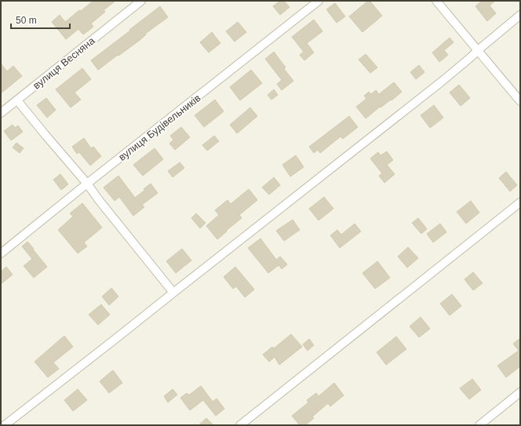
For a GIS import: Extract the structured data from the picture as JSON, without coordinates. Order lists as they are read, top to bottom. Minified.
{"streets":{"street":["вулиця Весняна","вулиця Будівельників"]},"scale_bar":"50 m"}
